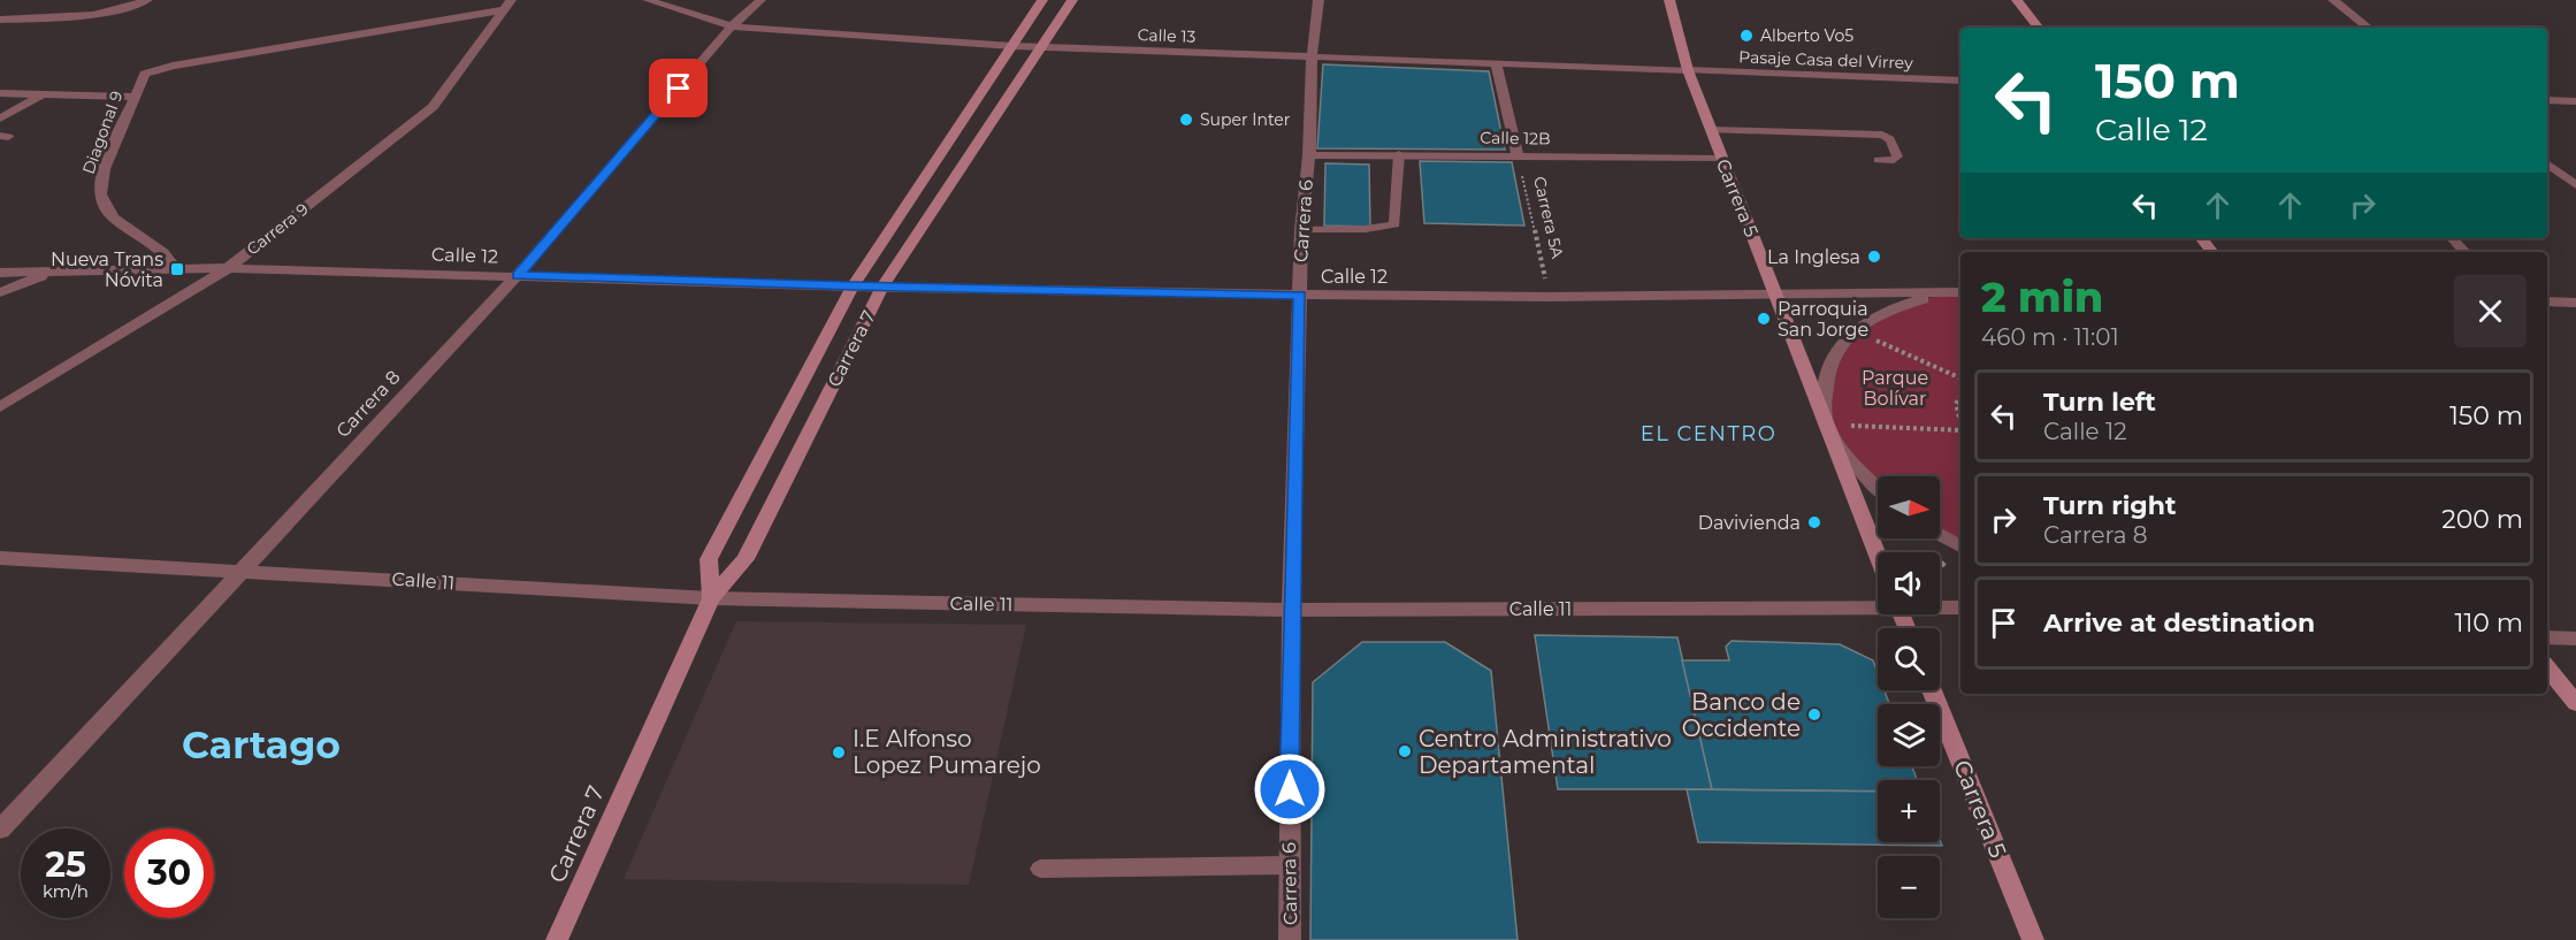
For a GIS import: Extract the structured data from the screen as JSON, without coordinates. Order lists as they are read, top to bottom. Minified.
{"streets":{"main road":["Carrera 5","Carrera 7"],"street":["Calle 13","Pasaje Casa del Virrey","Diagonal 9","Calle 12B","Carrera 5A","Carrera 6","Carrera 9","Calle 12","Carrera 8","Calle 11"]},"crossings":[["Calle 13","Pasaje Casa del Virrey"],["Calle 13","Carrera 5"],["Calle 13","Carrera 5A"],["Calle 13","Carrera 6"],["Calle 13","Carrera 7"],["Calle 13","Carrera 8"],["Pasaje Casa del Virrey","Carrera 5"],["Diagonal 9","Carrera 9"],["Diagonal 9","Calle 12"],["Calle 12B","Carrera 5"],["Calle 12B","Carrera 5A"],["Calle 12B","Carrera 6"],["Carrera 5","Calle 12"],["Carrera 5A","Calle 12"],["Carrera 6","Calle 12"],["Carrera 6","Calle 11"],["Carrera 9","Calle 12"],["Calle 12","Carrera 7"],["Calle 12","Carrera 8"],["Carrera 7","Calle 11"],["Carrera 8","Calle 11"]],"districts":["EL CENTRO","Cartago"],"parks":["Parque Bolívar"],"places":{"other":["Alberto Vo5","Super Inter","La Inglesa","Parroquia San Jorge","Davivienda","Banco de Occidente","Centro Administrativo Departamental","I.E Alfonso Lopez Pumarejo"],"transit":["Nueva Trans Nóvita"]},"north":"right","page":{"turn":["150 m","Calle 12"],"heading":["2 min","460 m · 11:01"],"list":[{"name":"Turn left","note":"Calle 12","value":"150 m"},{"name":"Turn right","note":"Carrera 8","value":"200 m"},{"name":"Arrive at destination","value":"110 m"}],"map_buttons":["+","−"],"speed":"25 km/h","limit":"30"}}
